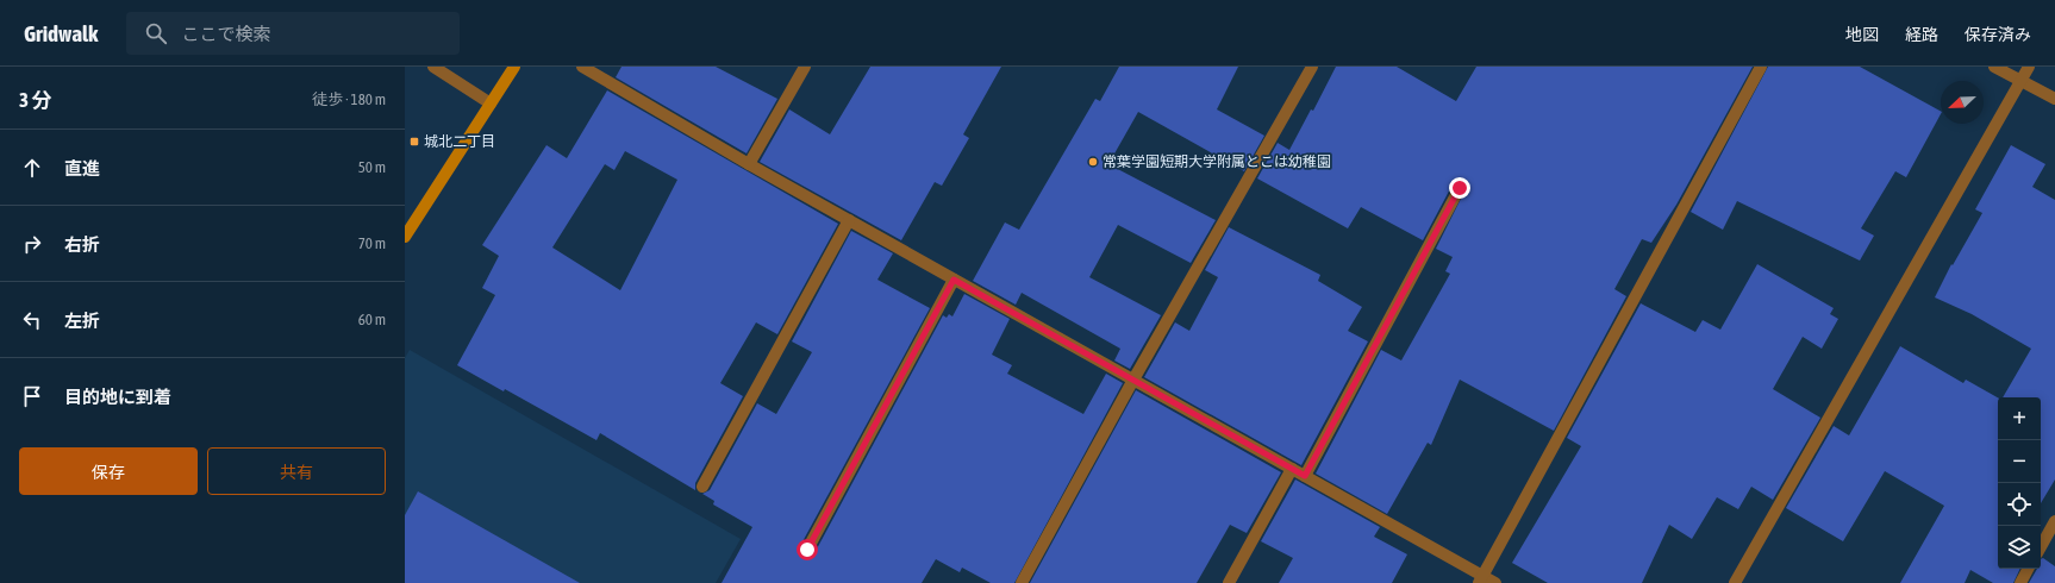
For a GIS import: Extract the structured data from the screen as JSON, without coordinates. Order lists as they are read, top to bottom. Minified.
{"places":{"transit":["城北二丁目"],"other":["常葉学園短期大学附属とこは幼稚園"]},"north":"bottom left","page":{"header":"Gridwalk","search":"ここで検索","nav":["地図","経路","保存済み"],"heading":["3 分","徒歩 · 180 m"],"list":[["直進","50 m"],["右折","70 m"],["左折","60 m"],"目的地に到着"],"map_buttons":["+","−"],"buttons":["保存","共有"]}}
